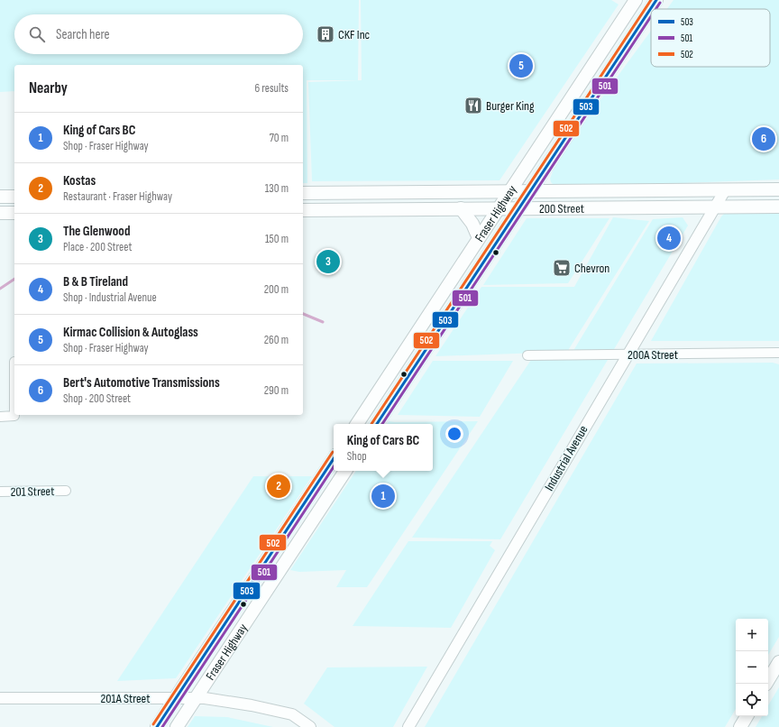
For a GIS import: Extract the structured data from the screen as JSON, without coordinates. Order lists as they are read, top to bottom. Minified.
{"streets":{"main road":["200 Street","Fraser Highway"],"street":["200A Street","Industrial Avenue","201 Street","201A Street"]},"crossings":[["200 Street","Fraser Highway"],["200 Street","Industrial Avenue"],["Fraser Highway","201A Street"],["200A Street","Industrial Avenue"]],"places":{"building":["CKF Inc"],"restaurant":["Burger King"],"supermarket":["Chevron"]},"lines":["transit line 503","transit line 502","transit line 501"],"legend":["503","501","502"],"page":{"search":"Search here","pins":["5","6","4","3","2","1"],"heading":["Nearby","6 results"],"list":[{"mark":"1","name":"King of Cars BC","note":"Shop · Fraser Highway","value":"70 m"},{"mark":"2","name":"Kostas","note":"Restaurant · Fraser Highway","value":"130 m"},{"mark":"3","name":"The Glenwood","note":"Place · 200 Street","value":"150 m"},{"mark":"4","name":"B & B Tireland","note":"Shop · Industrial Avenue","value":"200 m"},{"mark":"5","name":"Kirmac Collision & Autoglass","note":"Shop · Fraser Highway","value":"260 m"},{"mark":"6","name":"Bert's Automotive Transmissions","note":"Shop · 200 Street","value":"290 m"}],"popup":["King of Cars BC","Shop"],"map_buttons":["+","−"]}}
